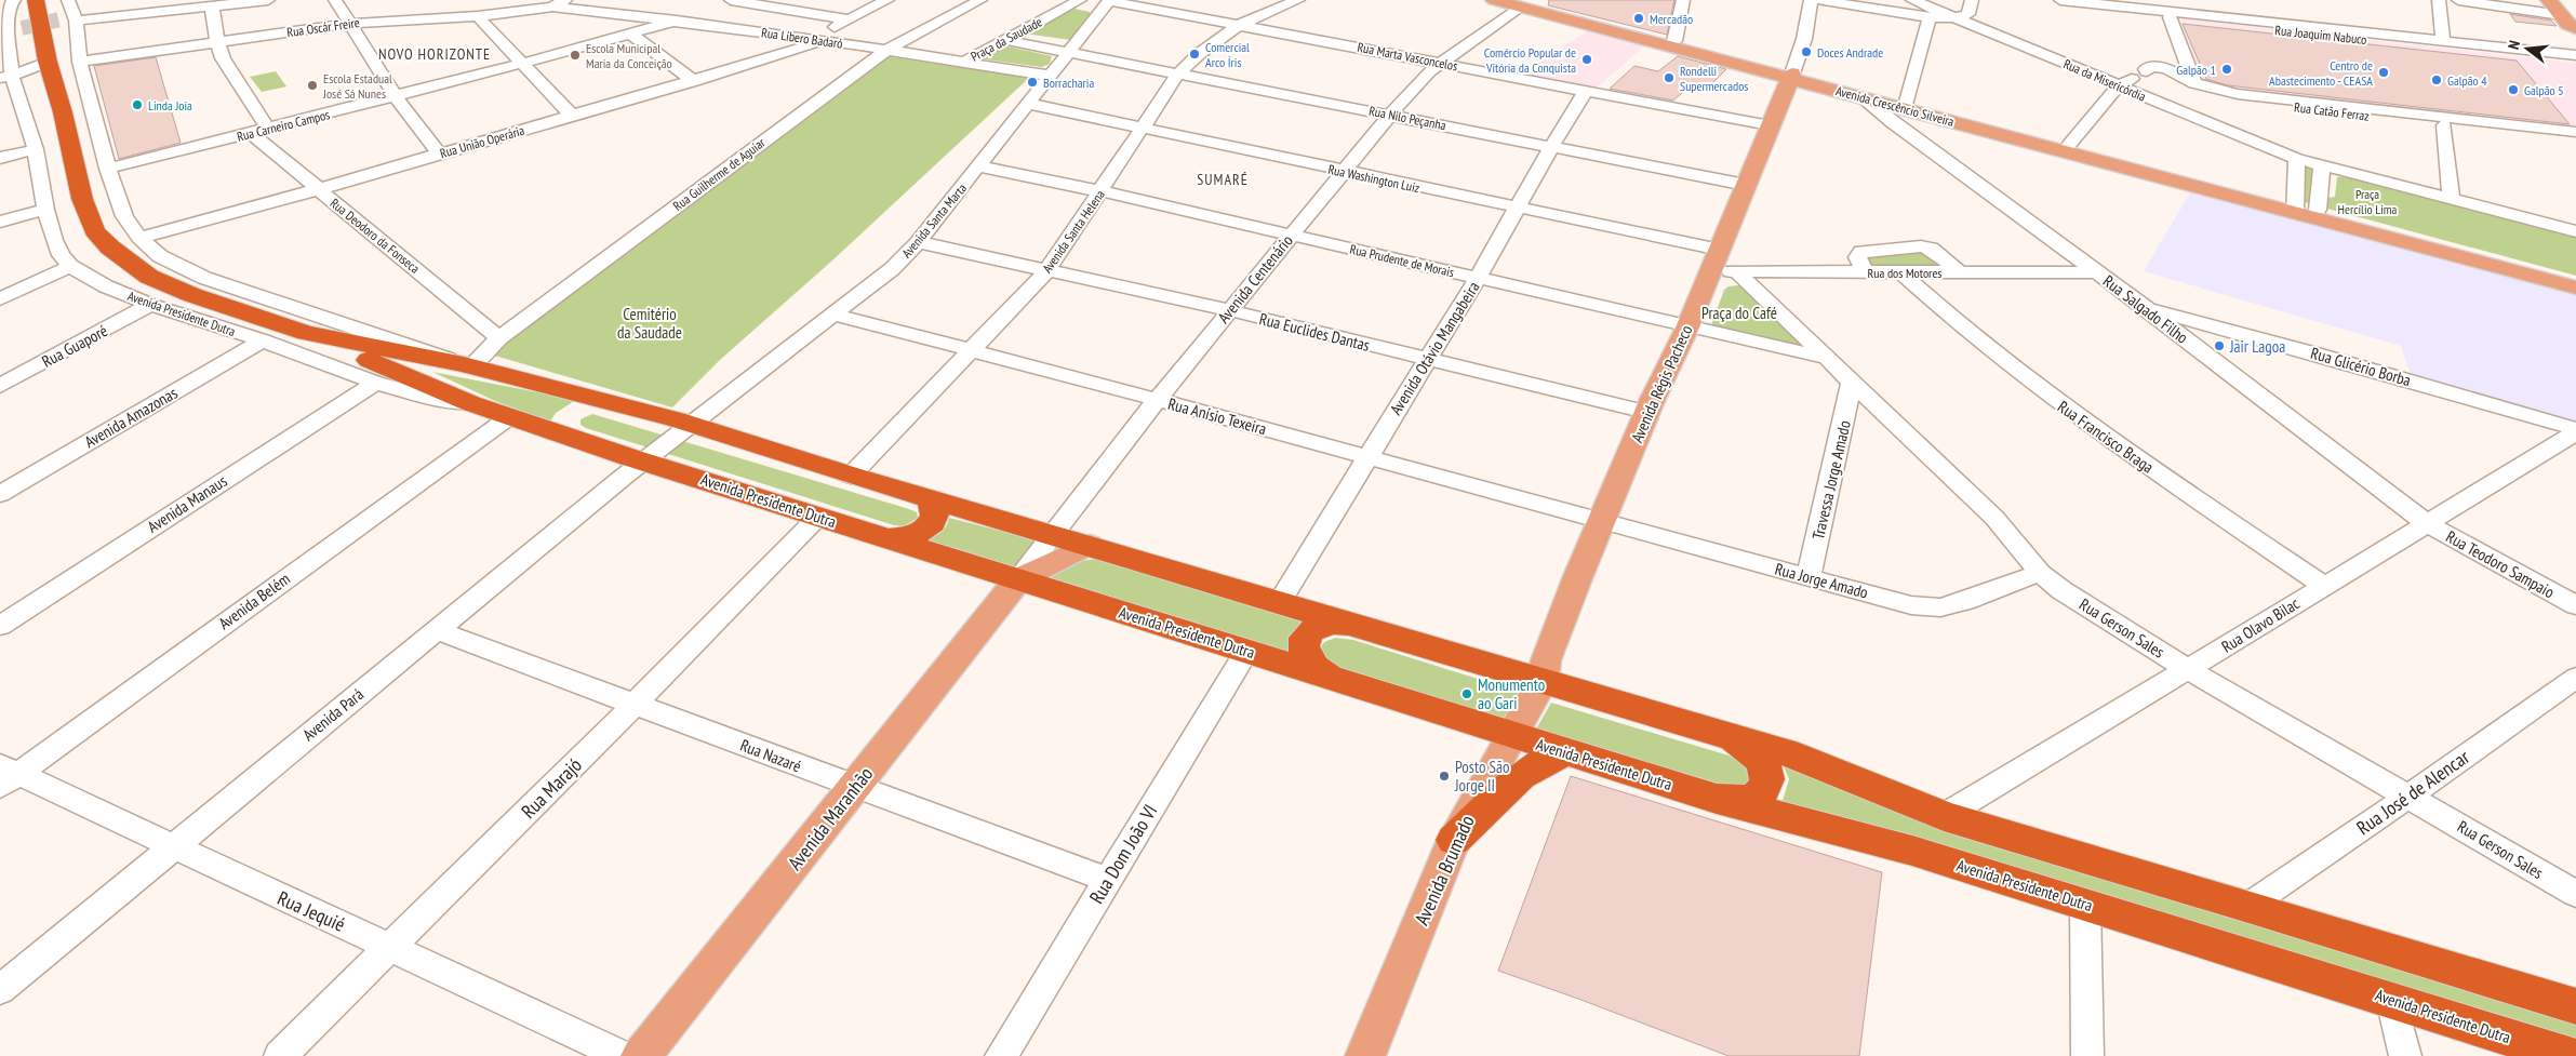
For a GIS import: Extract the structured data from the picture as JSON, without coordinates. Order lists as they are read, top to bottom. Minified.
{"streets":{"highway":["Avenida Presidente Dutra"],"main road":["Avenida Crescêncio Silveira","Avenida Régis Pacheco","Avenida Maranhão","Avenida Brumado"],"street":["Rua Oscár Freire","Rua Joaquim Nabuco","Rua Líbero Badaró","Praça da Saudade","Rua Marta Vasconcelos","Rua da Misericórdia","Rua Catão Ferraz","Rua Nilo Peçanha","Rua Carneiro Campos","Rua União Operária","Rua Guilherme de Aguiar","Rua Washington Luiz","Avenida Santa Marta","Avenida Santa Helena","Rua Deodoro da Fonseca","Rua Prudente de Morais","Rua dos Motores","Avenida Centenário","Rua Salgado Filho","Rua Euclides Dantas","Rua Guaporé","Avenida Otávio Mangabeira","Rua Glicério Borba","Rua Anísio Texeira","Avenida Amazonas","Rua Francisco Braga","Travessa Jorge Amado","Avenida Manaus","Rua Teodoro Sampaio","Rua Jorge Amado","Avenida Belém","Rua Olavo Bilac","Rua Gerson Sales","Avenida Pará","Rua Nazaré","Rua Marajó","Rua José de Alencar","Rua Dom João VI","Rua Jequié"]},"crossings":[["Rua Oscár Freire","Rua Líbero Badaró"],["Rua Oscár Freire","Rua Deodoro da Fonseca"],["Rua Oscár Freire","Avenida Presidente Dutra"],["Rua Líbero Badaró","Praça da Saudade"],["Rua Líbero Badaró","Rua Carneiro Campos"],["Rua Líbero Badaró","Rua União Operária"],["Rua Líbero Badaró","Rua Guilherme de Aguiar"],["Rua Líbero Badaró","Avenida Santa Marta"],["Praça da Saudade","Rua Marta Vasconcelos"],["Praça da Saudade","Rua Nilo Peçanha"],["Rua Marta Vasconcelos","Avenida Santa Marta"],["Rua Marta Vasconcelos","Avenida Santa Helena"],["Rua Marta Vasconcelos","Avenida Centenário"],["Rua Marta Vasconcelos","Avenida Otávio Mangabeira"],["Rua Marta Vasconcelos","Avenida Régis Pacheco"],["Avenida Crescêncio Silveira","Avenida Centenário"],["Avenida Crescêncio Silveira","Rua Salgado Filho"],["Avenida Crescêncio Silveira","Avenida Régis Pacheco"],["Rua Nilo Peçanha","Avenida Santa Marta"],["Rua Nilo Peçanha","Avenida Santa Helena"],["Rua Nilo Peçanha","Avenida Centenário"],["Rua Nilo Peçanha","Avenida Otávio Mangabeira"],["Rua Nilo Peçanha","Avenida Régis Pacheco"],["Rua Carneiro Campos","Rua Deodoro da Fonseca"],["Rua Carneiro Campos","Avenida Presidente Dutra"],["Rua União Operária","Rua Deodoro da Fonseca"],["Rua União Operária","Avenida Presidente Dutra"],["Rua Guilherme de Aguiar","Rua Deodoro da Fonseca"],["Rua Guilherme de Aguiar","Avenida Presidente Dutra"],["Rua Washington Luiz","Avenida Santa Marta"],["Rua Washington Luiz","Avenida Santa Helena"],["Rua Washington Luiz","Rua dos Motores"],["Rua Washington Luiz","Avenida Centenário"],["Rua Washington Luiz","Avenida Otávio Mangabeira"],["Rua Washington Luiz","Avenida Régis Pacheco"],["Avenida Santa Marta","Rua Prudente de Morais"],["Avenida Santa Marta","Avenida Presidente Dutra"],["Avenida Santa Marta","Rua Euclides Dantas"],["Avenida Santa Marta","Rua Anísio Texeira"],["Avenida Santa Marta","Avenida Pará"],["Avenida Santa Helena","Rua Prudente de Morais"],["Avenida Santa Helena","Rua Euclides Dantas"],["Avenida Santa Helena","Rua Anísio Texeira"],["Rua Prudente de Morais","Avenida Centenário"],["Rua Prudente de Morais","Avenida Otávio Mangabeira"],["Rua Prudente de Morais","Avenida Régis Pacheco"],["Rua Prudente de Morais","Rua Gerson Sales"],["Rua dos Motores","Rua Salgado Filho"],["Rua dos Motores","Avenida Régis Pacheco"],["Rua dos Motores","Rua Francisco Braga"],["Rua dos Motores","Rua Gerson Sales"],["Avenida Centenário","Avenida Presidente Dutra"],["Avenida Centenário","Rua Euclides Dantas"],["Avenida Centenário","Rua Anísio Texeira"],["Avenida Centenário","Avenida Maranhão"],["Rua Salgado Filho","Rua Glicério Borba"],["Rua Salgado Filho","Rua Teodoro Sampaio"],["Rua Salgado Filho","Rua Olavo Bilac"],["Avenida Presidente Dutra","Rua Guaporé"],["Avenida Presidente Dutra","Avenida Amazonas"],["Avenida Presidente Dutra","Avenida Manaus"],["Avenida Presidente Dutra","Avenida Belém"],["Avenida Presidente Dutra","Avenida Pará"],["Avenida Presidente Dutra","Rua Marajó"],["Avenida Presidente Dutra","Avenida Maranhão"],["Avenida Presidente Dutra","Rua Dom João VI"],["Avenida Presidente Dutra","Avenida Brumado"],["Rua Euclides Dantas","Avenida Otávio Mangabeira"],["Rua Euclides Dantas","Avenida Régis Pacheco"],["Avenida Otávio Mangabeira","Rua Anísio Texeira"],["Rua Glicério Borba","Rua Olavo Bilac"],["Avenida Régis Pacheco","Rua Anísio Texeira"],["Avenida Régis Pacheco","Rua Jorge Amado"],["Avenida Régis Pacheco","Avenida Brumado"],["Rua Anísio Texeira","Rua Jorge Amado"],["Rua Francisco Braga","Rua Olavo Bilac"],["Travessa Jorge Amado","Rua Jorge Amado"],["Travessa Jorge Amado","Rua Gerson Sales"],["Rua Teodoro Sampaio","Rua Olavo Bilac"],["Rua Jorge Amado","Rua Gerson Sales"],["Avenida Belém","Rua Jequié"],["Rua Olavo Bilac","Rua Gerson Sales"],["Rua Gerson Sales","Rua José de Alencar"],["Avenida Pará","Rua Nazaré"],["Avenida Pará","Rua Jequié"],["Rua Nazaré","Rua Marajó"],["Rua Nazaré","Avenida Maranhão"],["Rua Nazaré","Rua Dom João VI"],["Rua Marajó","Rua Jequié"]],"districts":["NOVO HORIZONTE","SUMARÉ"],"parks":["Praça Hercílio Lima","Praça do Café","Cemitério da Saudade"],"places":["Mercadão","Doces Andrade","Comercial Arco Íris","Escola Municipal Maria da Conceição","Comércio Popular de Vitória da Conquista","Galpão 1","Centro de Abastecimento - CEASA","Rondelli Supermercados","Galpão 4","Borracharia","Escola Estadual José Sá Nunes","Galpão 5","Linda Joia","Jair Lagoa","Monumento ao Gari","Posto São Jorge II"],"north":"left"}
